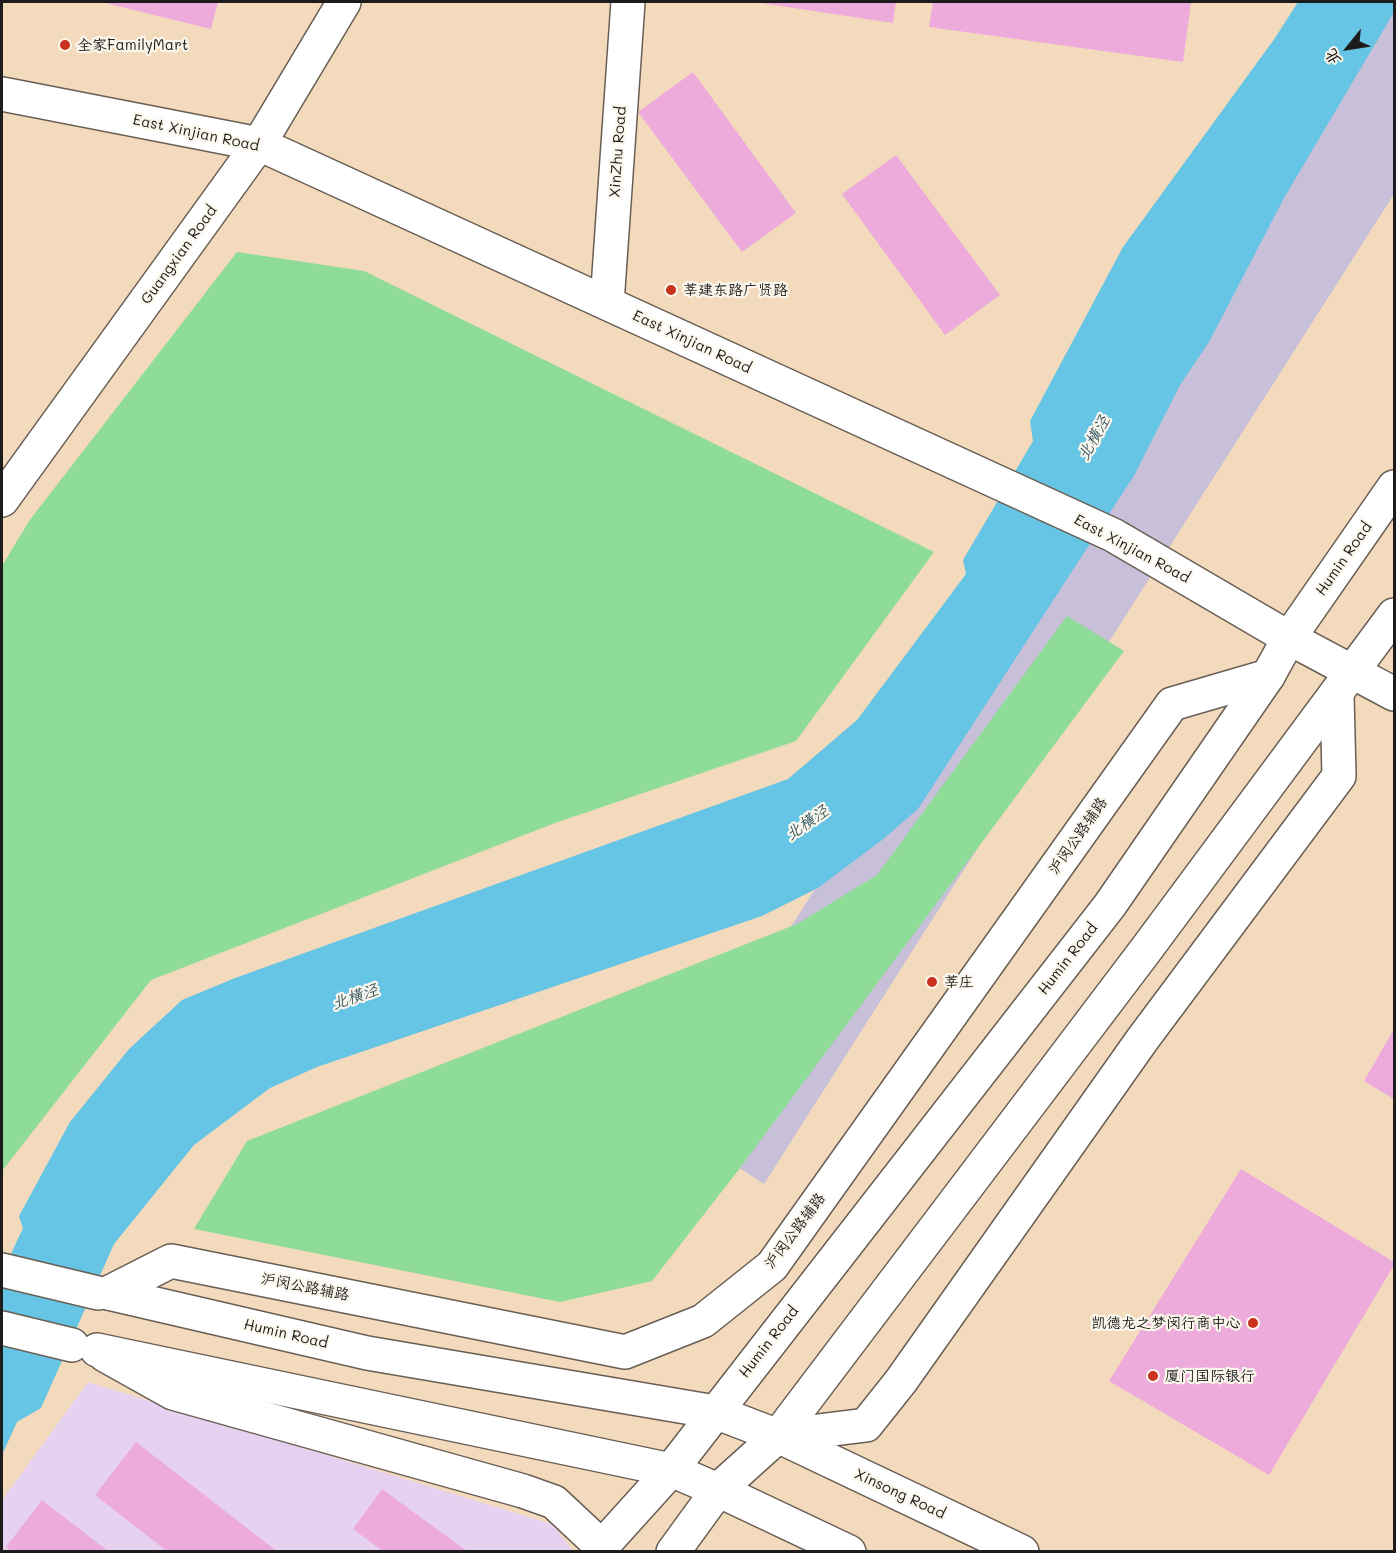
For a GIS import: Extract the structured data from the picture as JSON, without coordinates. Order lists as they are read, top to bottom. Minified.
{"streets":{"main road":["East Xinjian Road","XinZhu Road","Guangxian Road","Humin Road","沪闵公路辅路","Xinsong Road"]},"crossings":[["East Xinjian Road","XinZhu Road"],["East Xinjian Road","Guangxian Road"],["East Xinjian Road","Humin Road"],["Humin Road","沪闵公路辅路"],["Humin Road","Xinsong Road"]],"water":["北横泾"],"places":["全家FamilyMart","莘建东路广贤路","莘庄","凯德龙之梦闵行商中心","厦门国际银行"],"north":"bottom left"}
